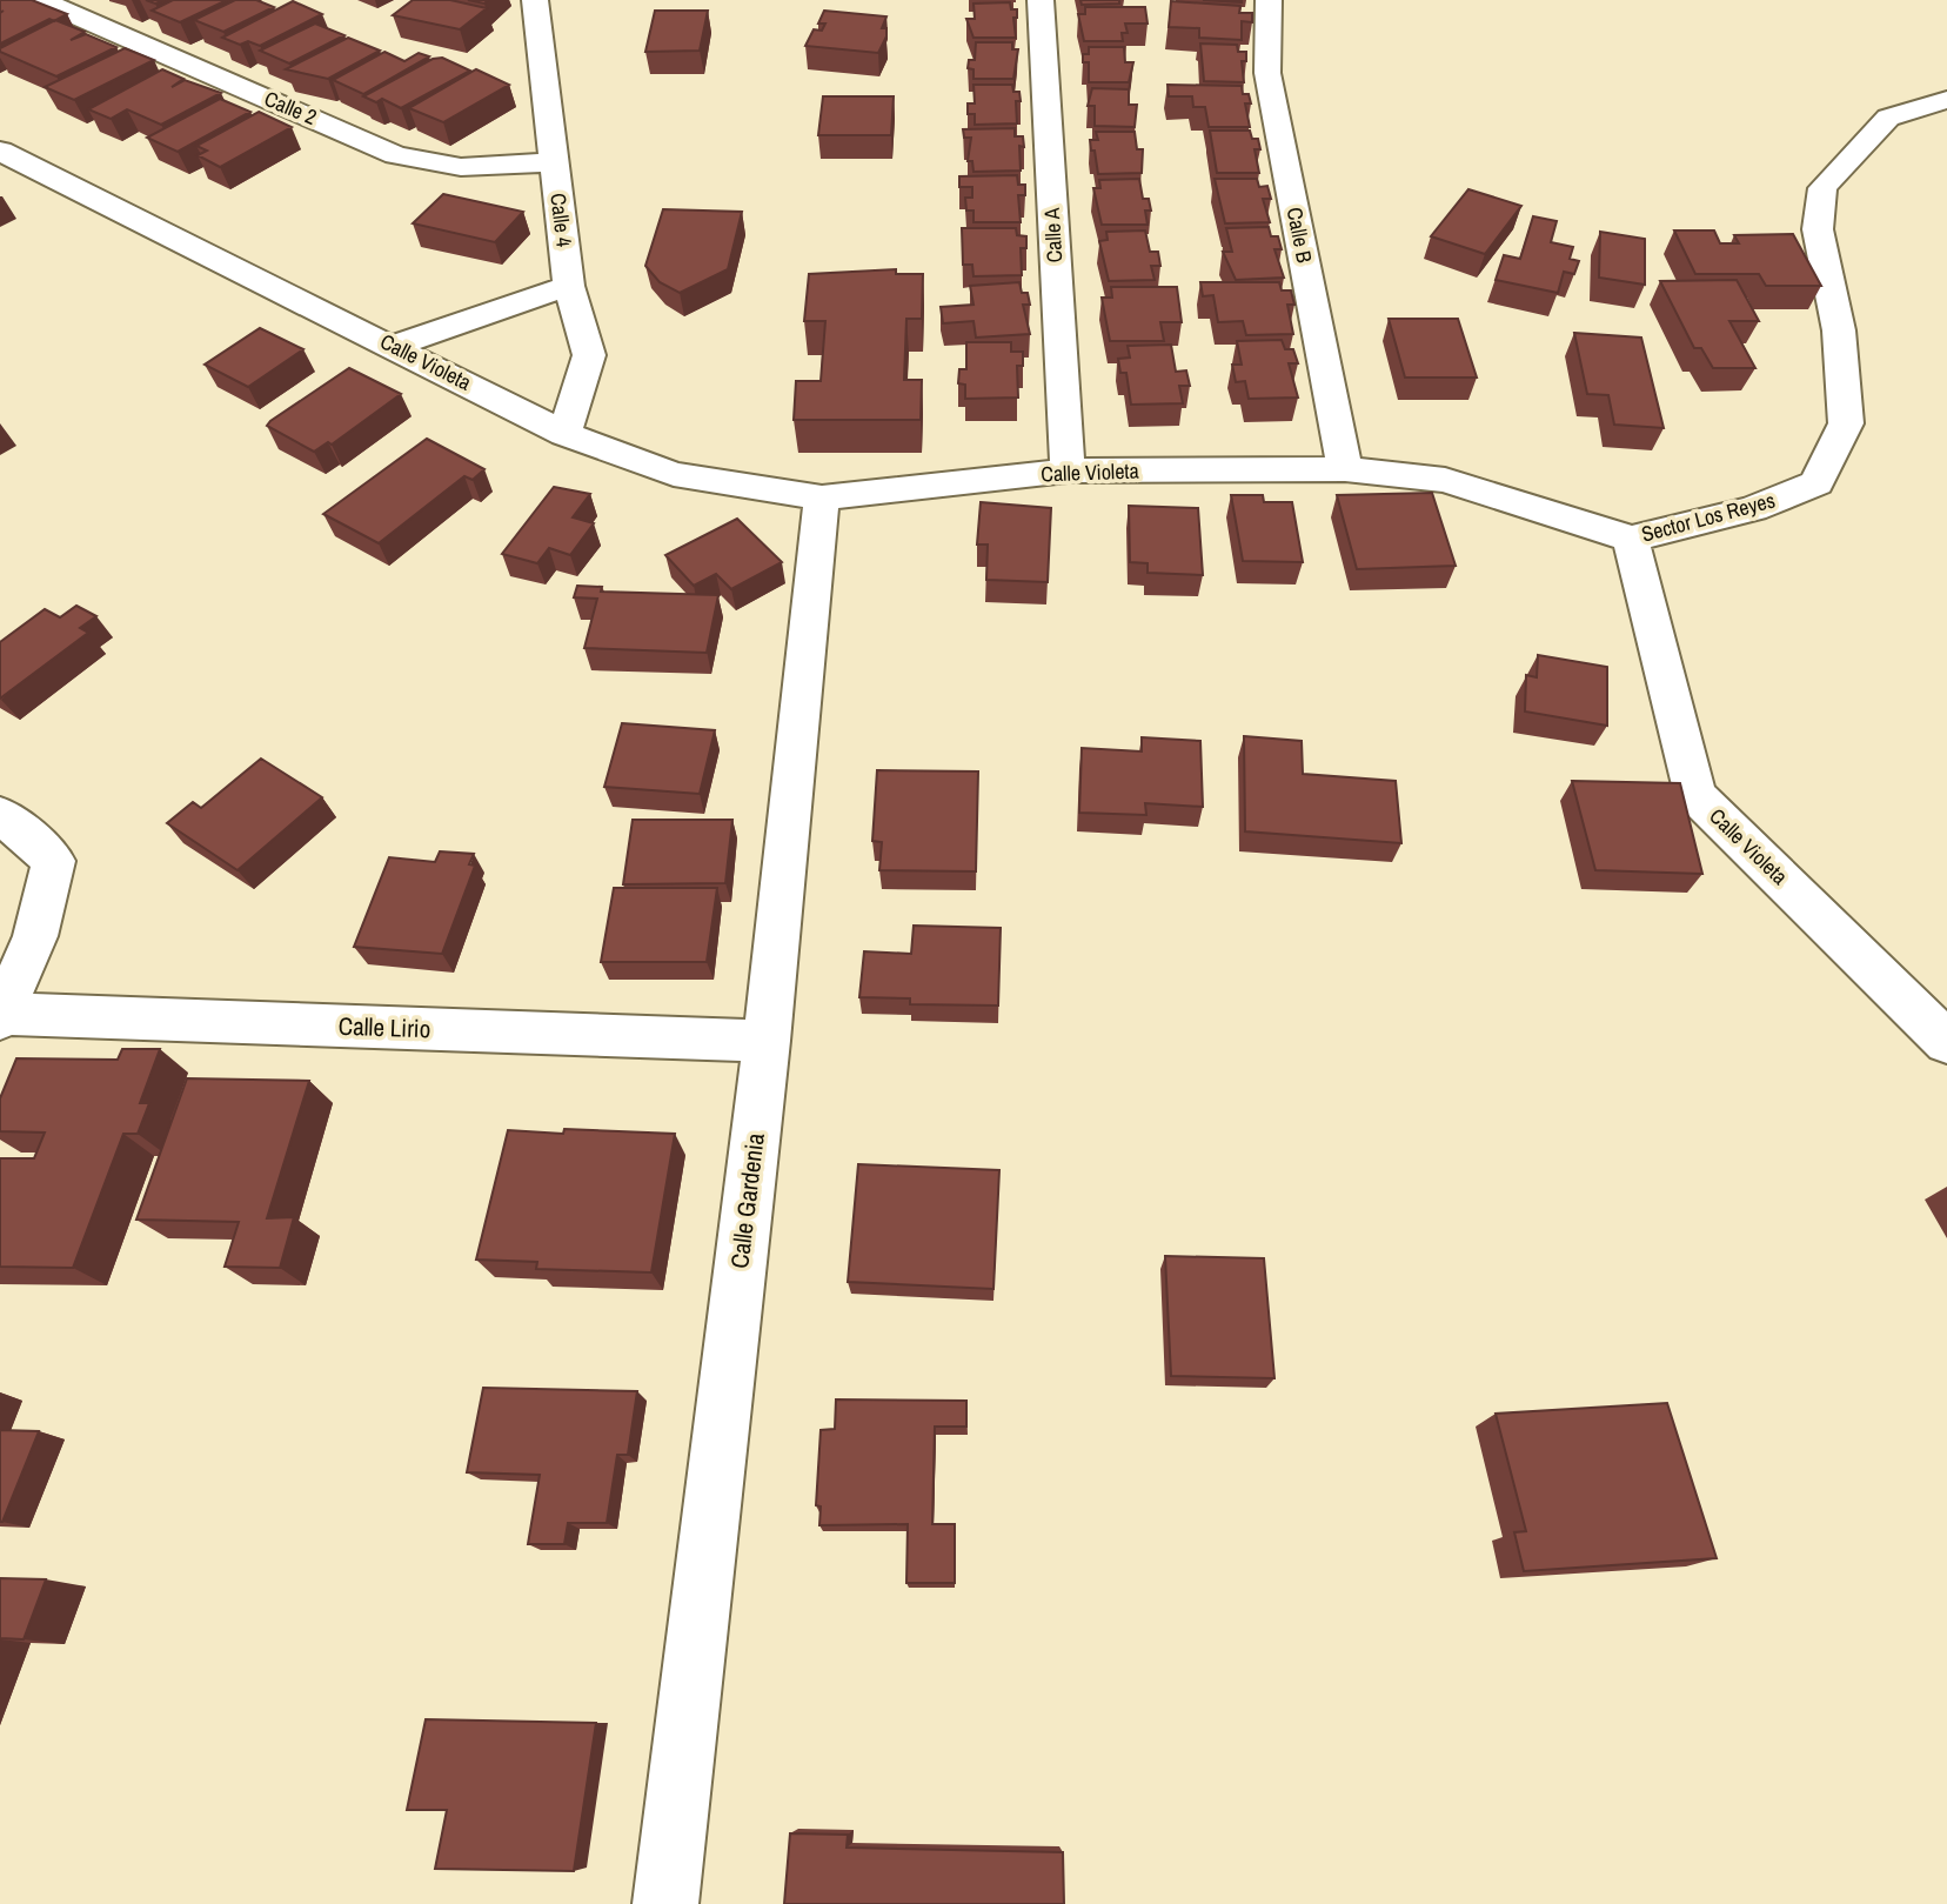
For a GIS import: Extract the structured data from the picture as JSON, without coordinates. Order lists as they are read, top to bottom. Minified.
{"streets":{"street":["Calle 2","Calle 4","Calle A","Calle B","Calle Violeta","Sector Los Reyes","Calle Lirio","Calle Gardenia"]},"crossings":[["Calle 2","Calle 4"],["Calle 4","Calle Violeta"],["Calle A","Calle Violeta"],["Calle B","Calle Violeta"],["Calle Violeta","Sector Los Reyes"],["Calle Violeta","Calle Gardenia"],["Calle Lirio","Calle Gardenia"]]}
